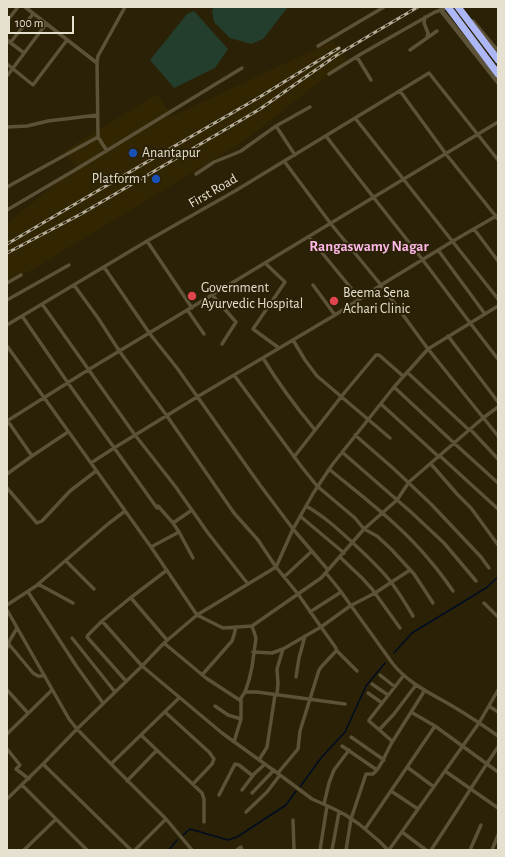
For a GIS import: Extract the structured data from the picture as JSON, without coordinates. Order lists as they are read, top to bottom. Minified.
{"streets":{"street":["First Road"]},"districts":["Rangaswamy Nagar"],"places":["Anantapur","Platform 1","Government Ayurvedic Hospital","Beema Sena Achari Clinic"],"scale_bar":"100 m"}
